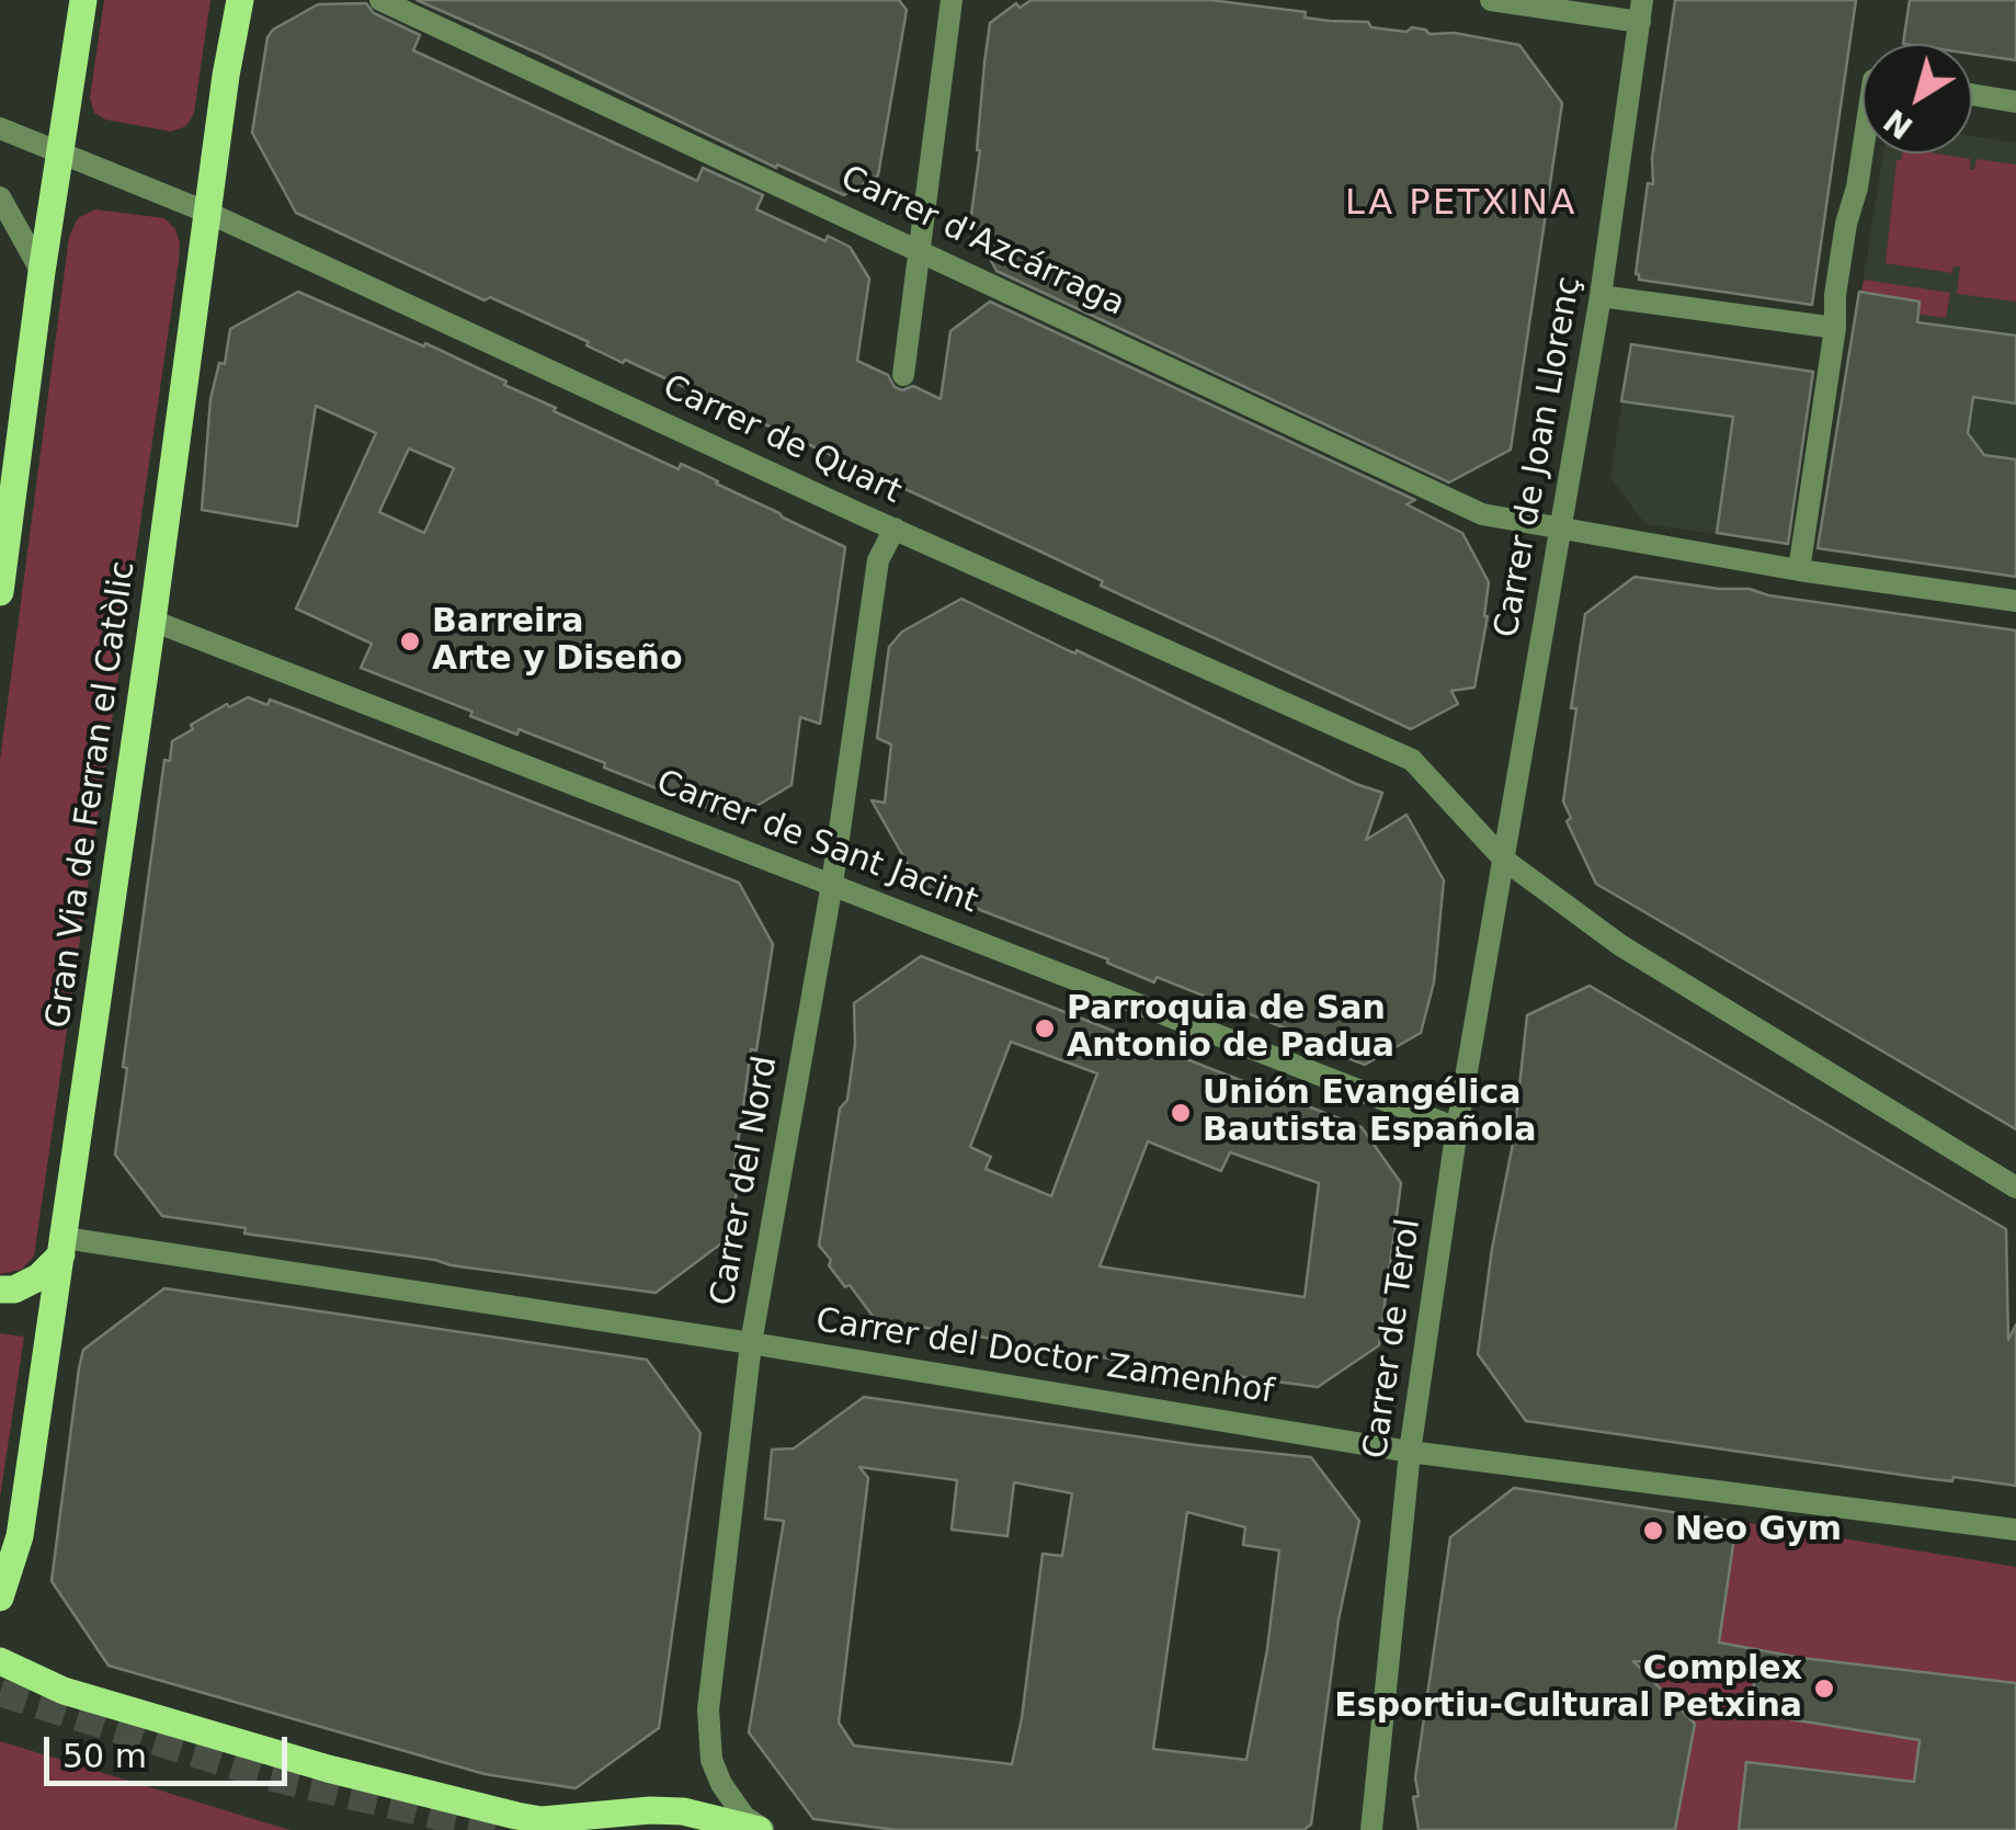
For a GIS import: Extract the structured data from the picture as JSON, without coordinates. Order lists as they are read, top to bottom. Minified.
{"streets":{"main road":["Gran Via de Ferran el Catòlic"],"street":["Carrer d'Azcárraga","Carrer de Quart","Carrer de Joan Llorenç","Carrer de Sant Jacint","Carrer del Nord","Carrer de Terol","Carrer del Doctor Zamenhof"]},"crossings":[["Carrer d'Azcárraga","Carrer de Joan Llorenç"],["Carrer de Quart","Carrer de Joan Llorenç"],["Carrer de Quart","Gran Via de Ferran el Catòlic"],["Carrer de Quart","Carrer del Nord"],["Carrer de Quart","Carrer de Terol"],["Carrer de Joan Llorenç","Carrer de Terol"],["Gran Via de Ferran el Catòlic","Carrer de Sant Jacint"],["Gran Via de Ferran el Catòlic","Carrer del Doctor Zamenhof"],["Carrer de Sant Jacint","Carrer del Nord"],["Carrer de Sant Jacint","Carrer de Terol"],["Carrer del Nord","Carrer del Doctor Zamenhof"],["Carrer de Terol","Carrer del Doctor Zamenhof"]],"districts":["LA PETXINA"],"places":["Barreira Arte y Diseño","Parroquia de San Antonio de Padua","Unión Evangélica Bautista Española","Neo Gym","Complex Esportiu-Cultural Petxina"],"scale_bar":"50 m","north":"bottom left"}
